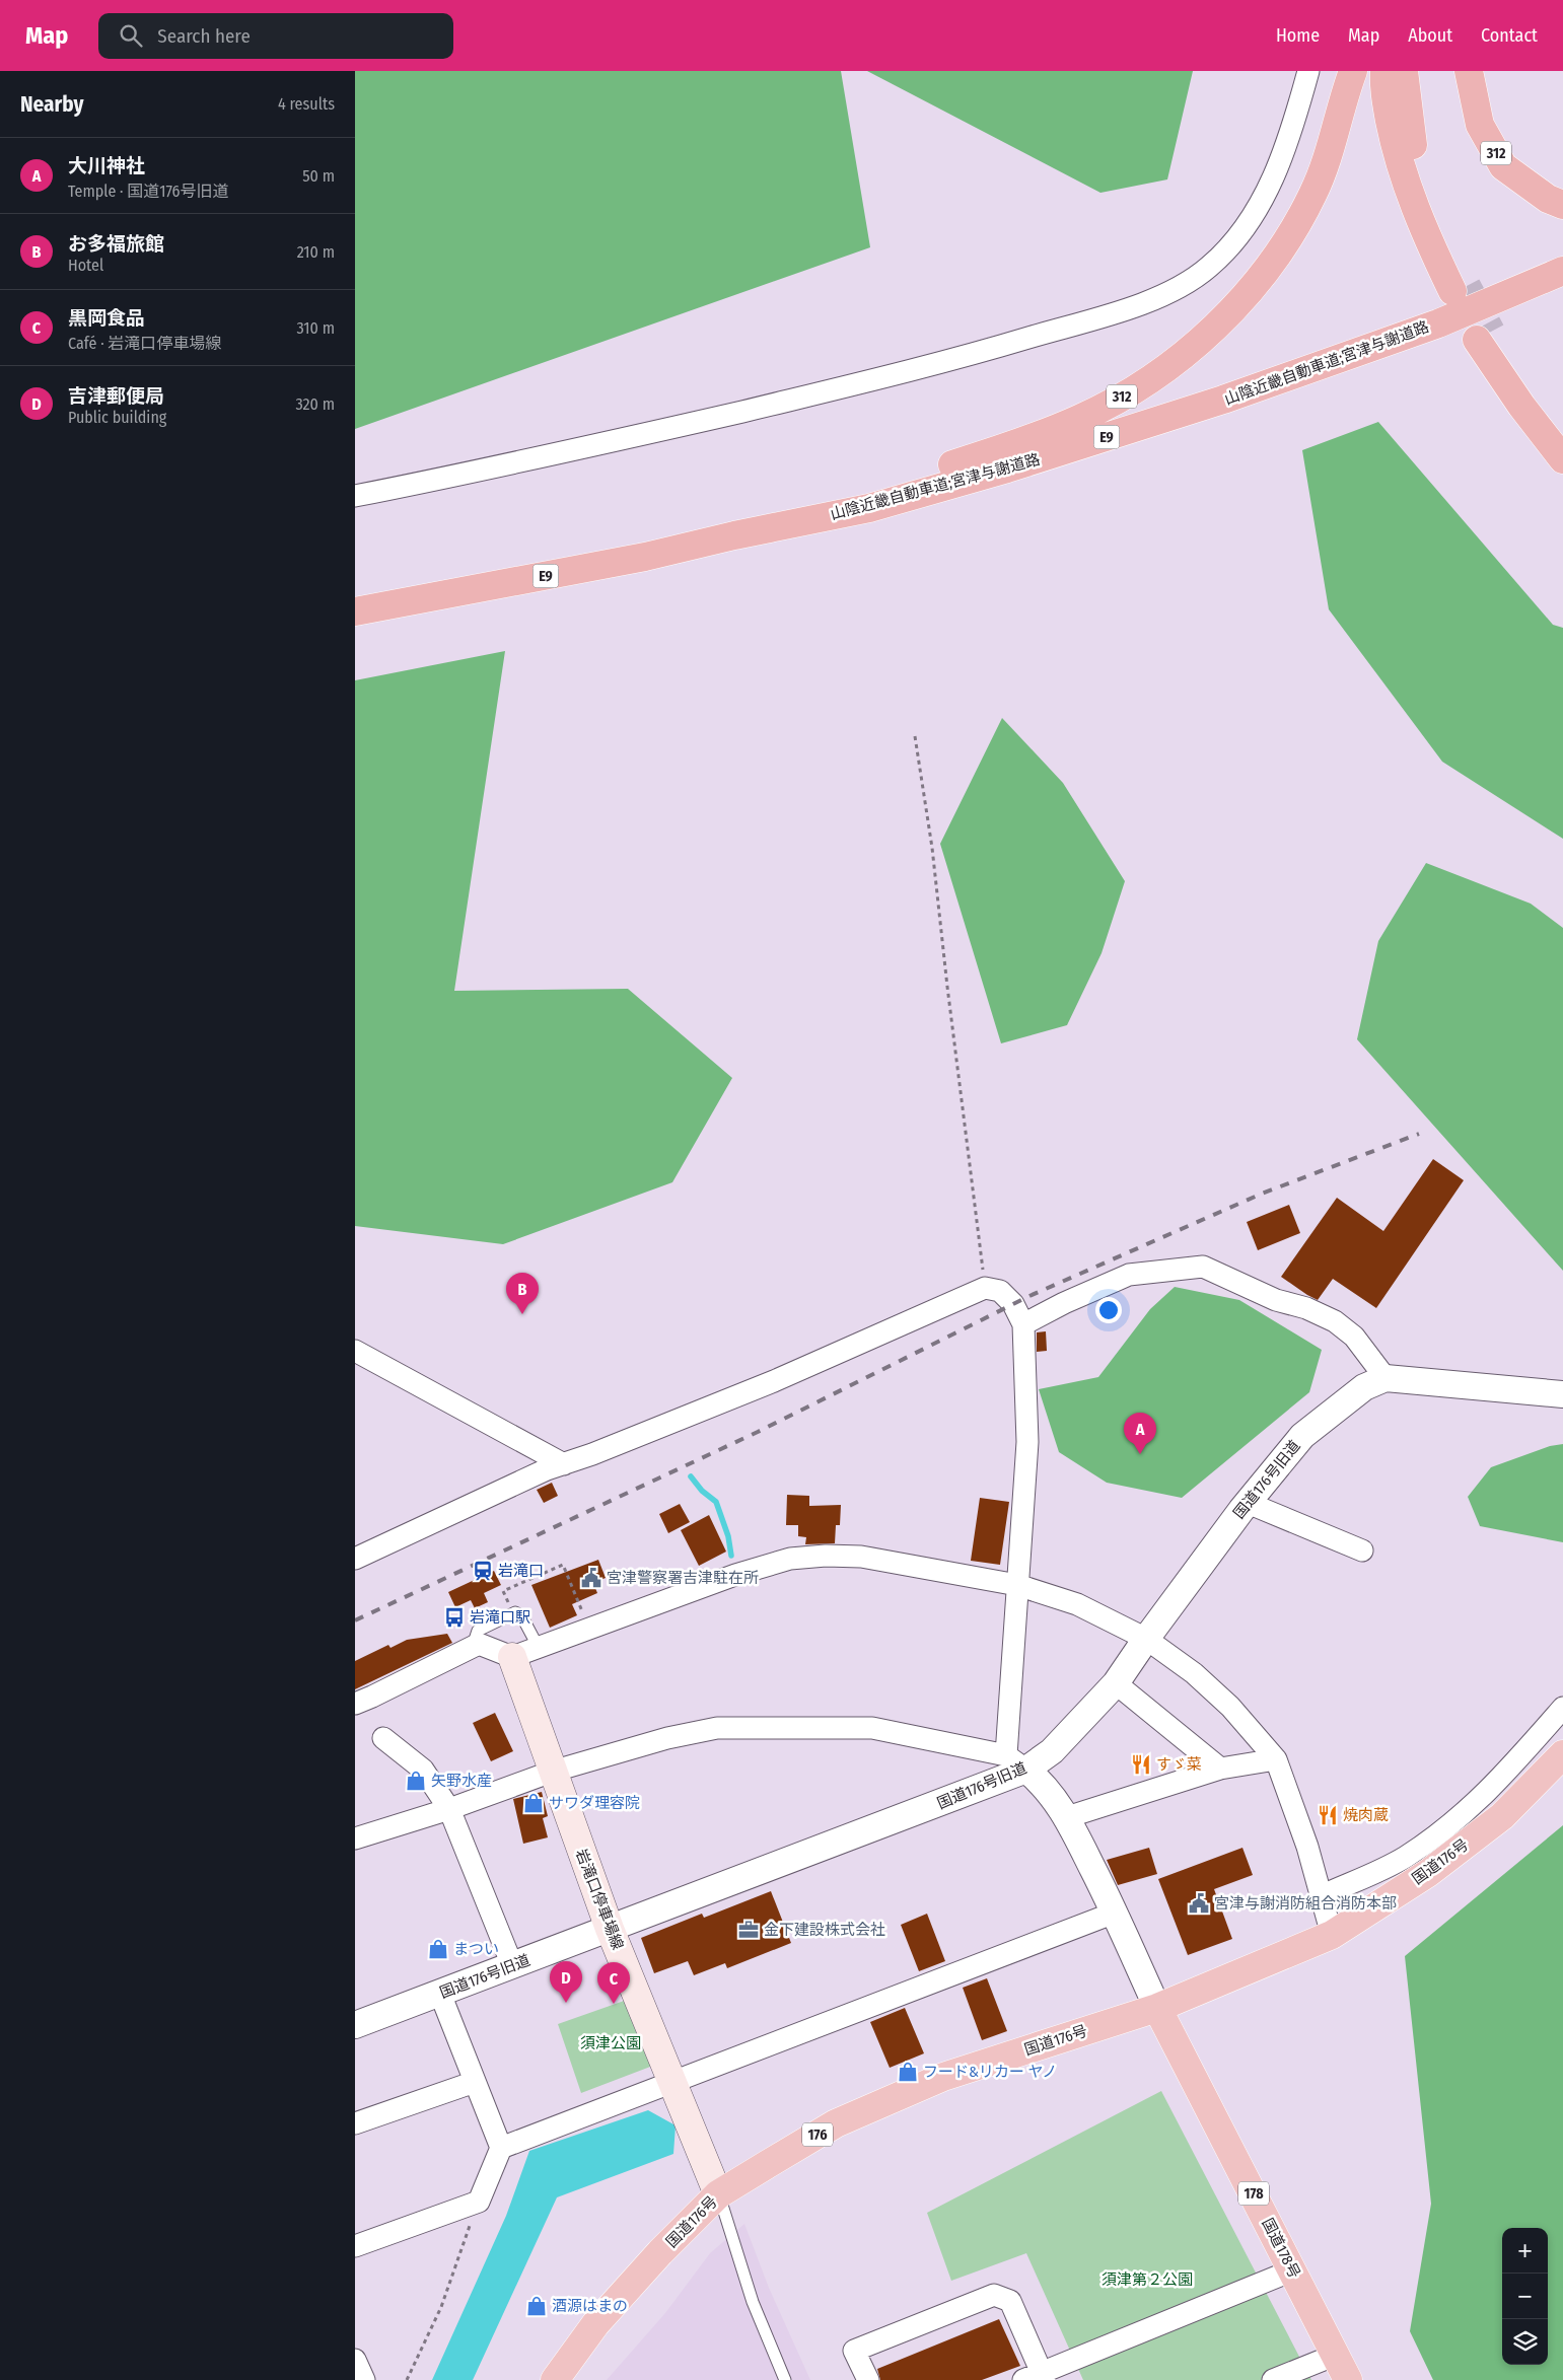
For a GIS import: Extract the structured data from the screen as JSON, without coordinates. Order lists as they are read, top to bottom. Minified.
{"streets":{"highway":["312","山陰近畿自動車道;宮津与謝道路","E9","国道176号","176","178","国道178号"],"main road":["岩滝口停車場線"],"street":["国道176号旧道"]},"crossings":[["312","山陰近畿自動車道;宮津与謝道路"],["山陰近畿自動車道;宮津与謝道路","E9"],["国道176号旧道","岩滝口停車場線"],["国道176号","岩滝口停車場線"],["国道176号","国道178号"]],"parks":["須津公園","須津第２公園"],"places":{"station":["岩滝口"],"public building":["宮津警察署吉津駐在所","宮津与謝消防組合消防本部"],"bus stop":["岩滝口駅"],"restaurant":["すゞ菜","焼肉蔵"],"shop":["矢野水産","サワダ理容院","まつい","フード&リカー ヤノ","酒源はまの"],"office":["金下建設株式会社"]},"page":{"header":"Map","search":"Search here","nav":["Home","Map","About","Contact"],"heading":["Nearby","4 results"],"list":[{"mark":"A","name":"大川神社","note":"Temple · 国道176号旧道","value":"50 m"},{"mark":"B","name":"お多福旅館","note":"Hotel","value":"210 m"},{"mark":"C","name":"黒岡食品","note":"Café · 岩滝口停車場線","value":"310 m"},{"mark":"D","name":"吉津郵便局","note":"Public building","value":"320 m"}],"pins":["B","A","D","C"],"map_buttons":["+","−"]}}
